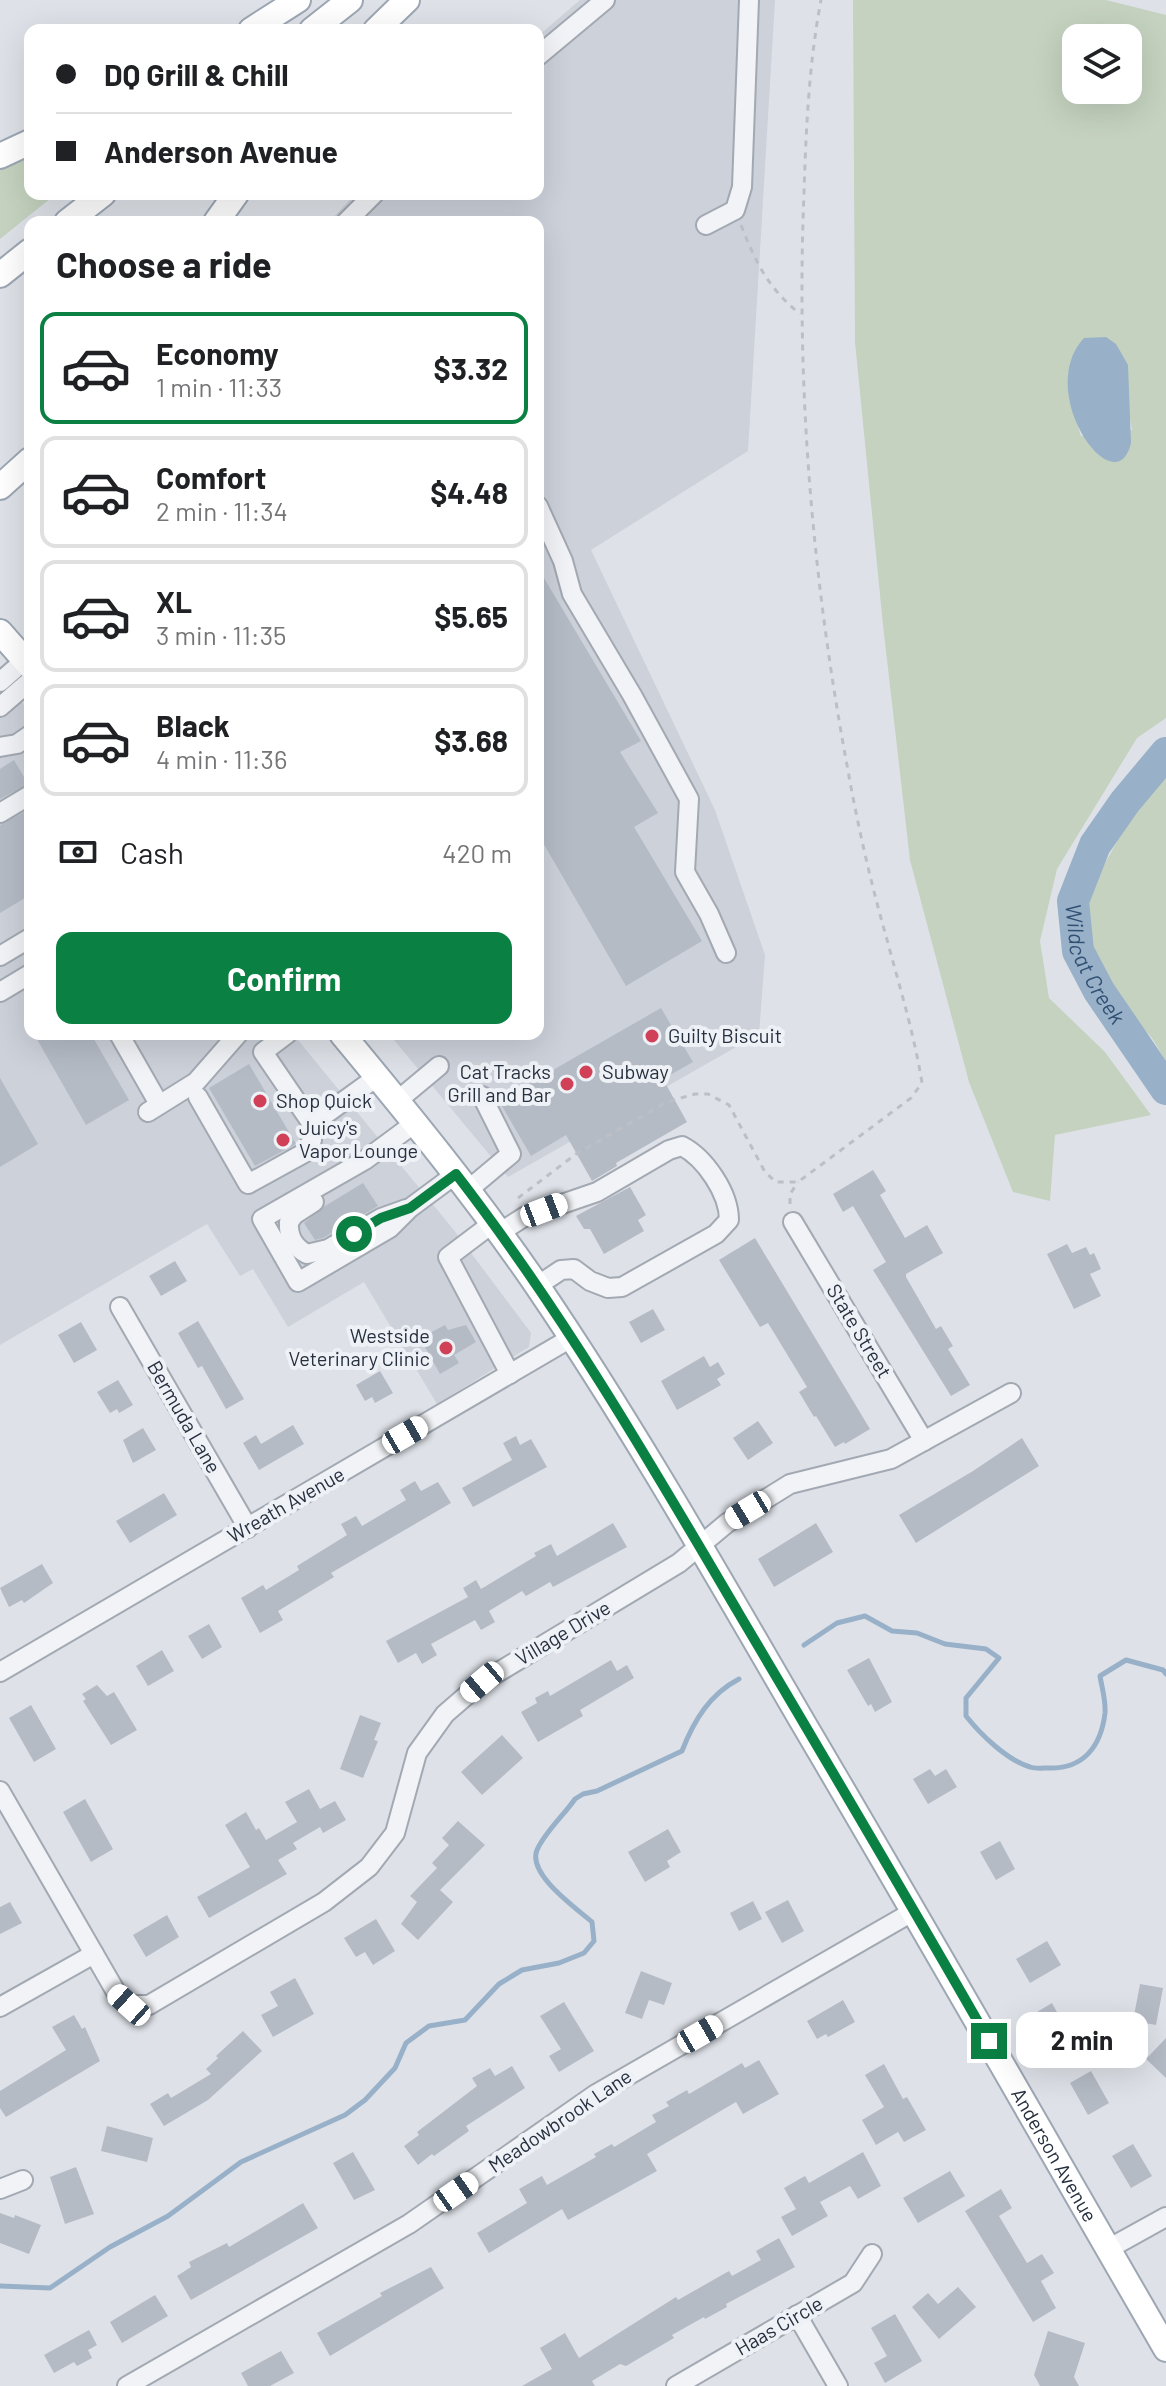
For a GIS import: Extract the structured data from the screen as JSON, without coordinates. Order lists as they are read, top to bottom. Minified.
{"streets":{"main road":["Anderson Avenue"],"street":["State Street","Bermuda Lane","Wreath Avenue","Village Drive","Meadowbrook Lane","Haas Circle"]},"crossings":[["State Street","Village Drive"],["Bermuda Lane","Wreath Avenue"],["Wreath Avenue","Anderson Avenue"],["Village Drive","Anderson Avenue"],["Meadowbrook Lane","Anderson Avenue"]],"water":["Wildcat Creek"],"places":["Guilty Biscuit","Subway","Cat Tracks Grill and Bar","Shop Quick","Juicy's Vapor Lounge","Westside Veterinary Clinic"],"page":{"banner":["DQ Grill & Chill","Anderson Avenue"],"heading":"Choose a ride","list":[{"name":"Economy","note":"1 min · 11:33","value":"$3.32"},{"name":"Comfort","note":"2 min · 11:34","value":"$4.48"},{"name":"XL","note":"3 min · 11:35","value":"$5.65"},{"name":"Black","note":"4 min · 11:36","value":"$3.68"}],"pay":["Cash","420 m"],"buttons":"Confirm","bubble":"2 min"}}
